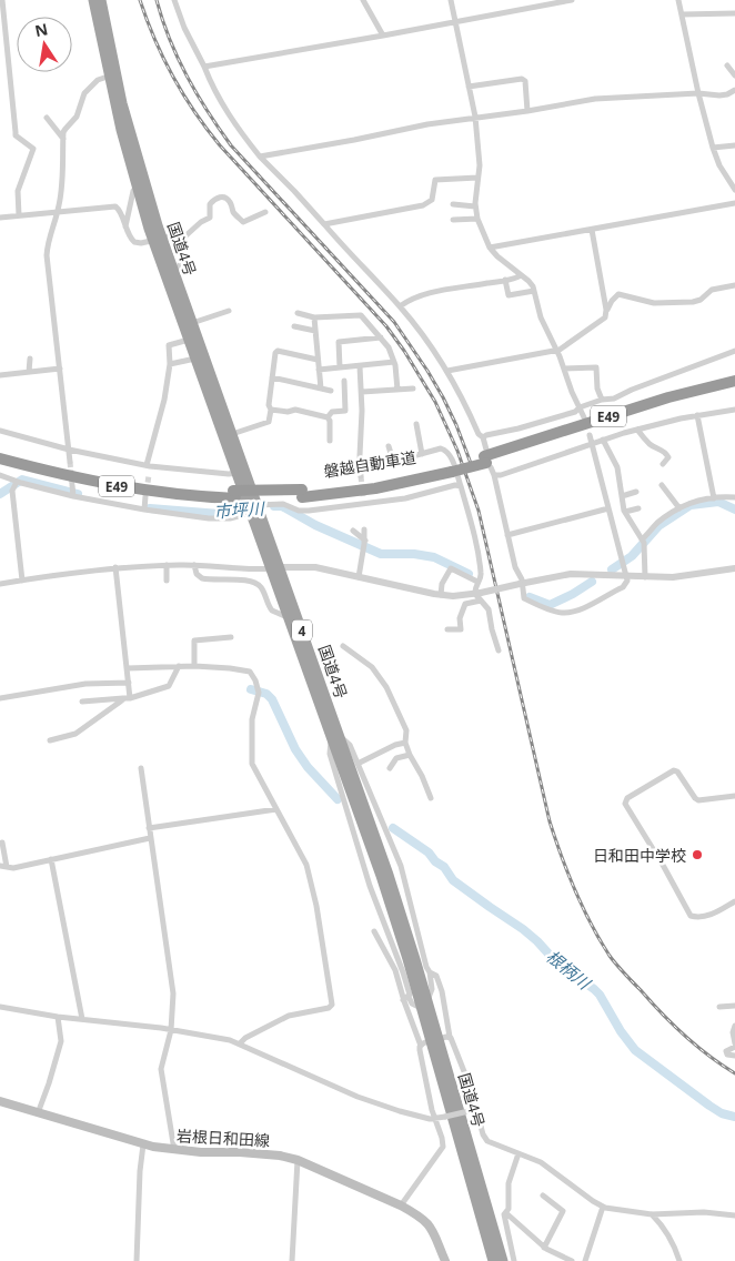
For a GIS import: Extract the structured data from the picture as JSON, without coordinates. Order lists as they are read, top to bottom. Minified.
{"streets":{"highway":["国道4号","E49","磐越自動車道","4"],"main road":["岩根日和田線"]},"water":["市坪川","根柄川"],"places":["日和田中学校"],"north":"top"}
